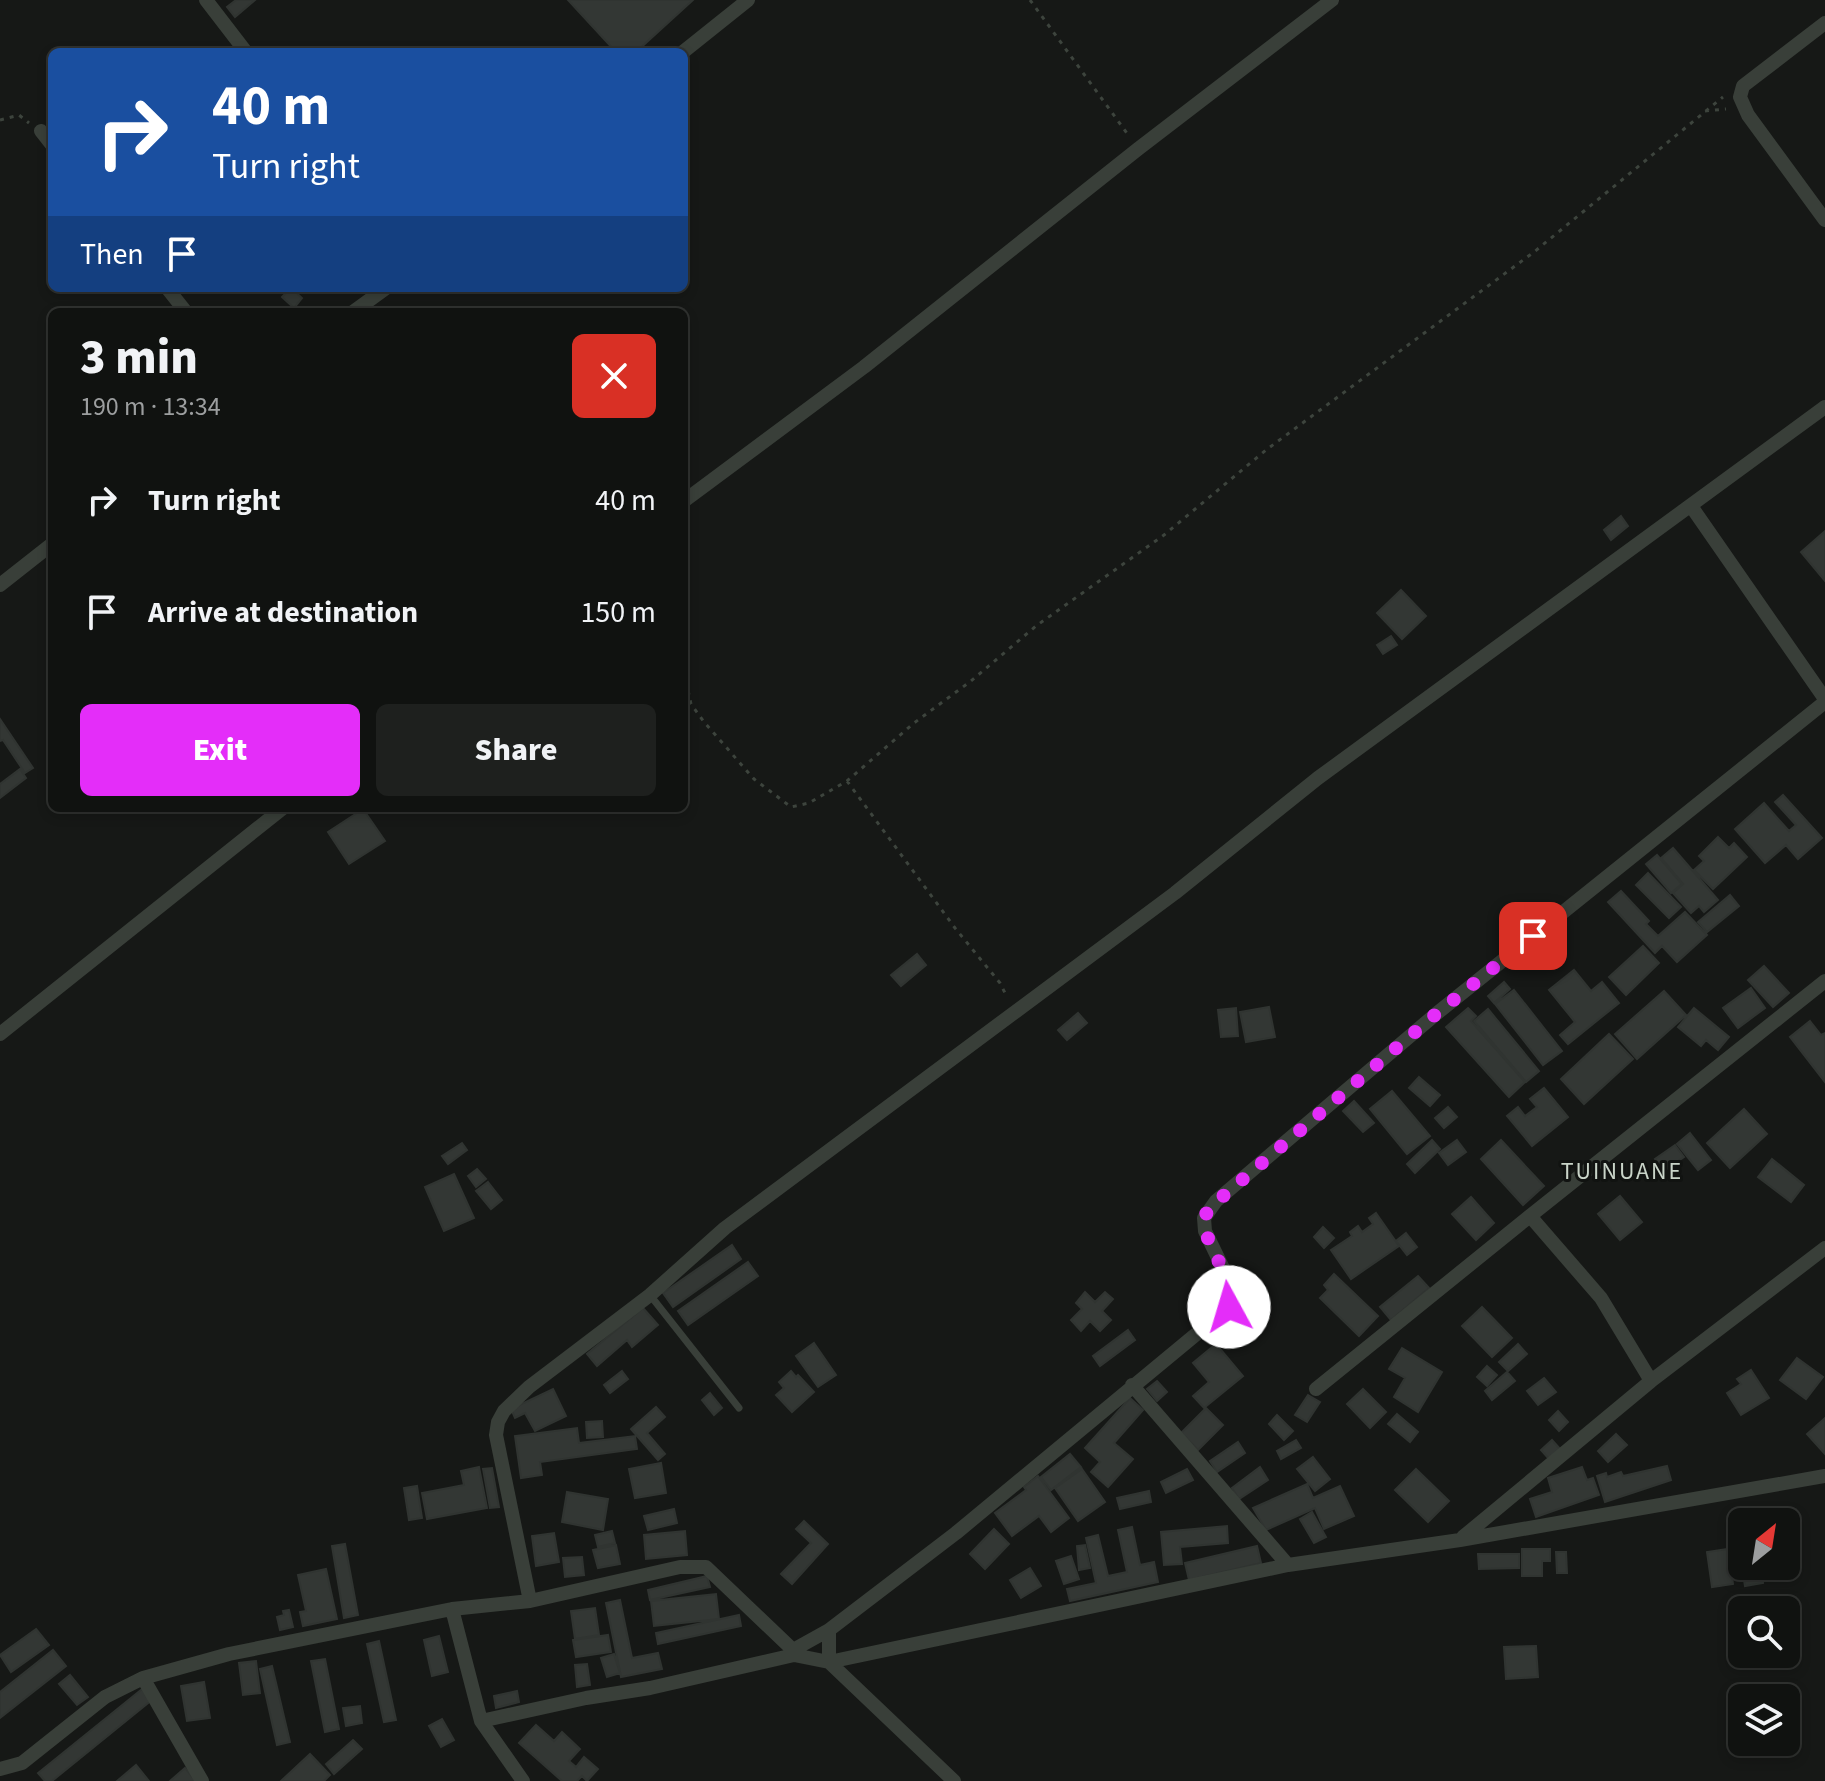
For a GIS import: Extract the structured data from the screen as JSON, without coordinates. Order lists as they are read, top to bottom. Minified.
{"districts":["TUINUANE"],"north":"top right","page":{"turn":["40 m","Turn right"],"then":"Then","heading":["3 min","190 m · 13:34"],"list":[{"name":"Turn right","value":"40 m"},{"name":"Arrive at destination","value":"150 m"}],"buttons":["Exit","Share"]}}
